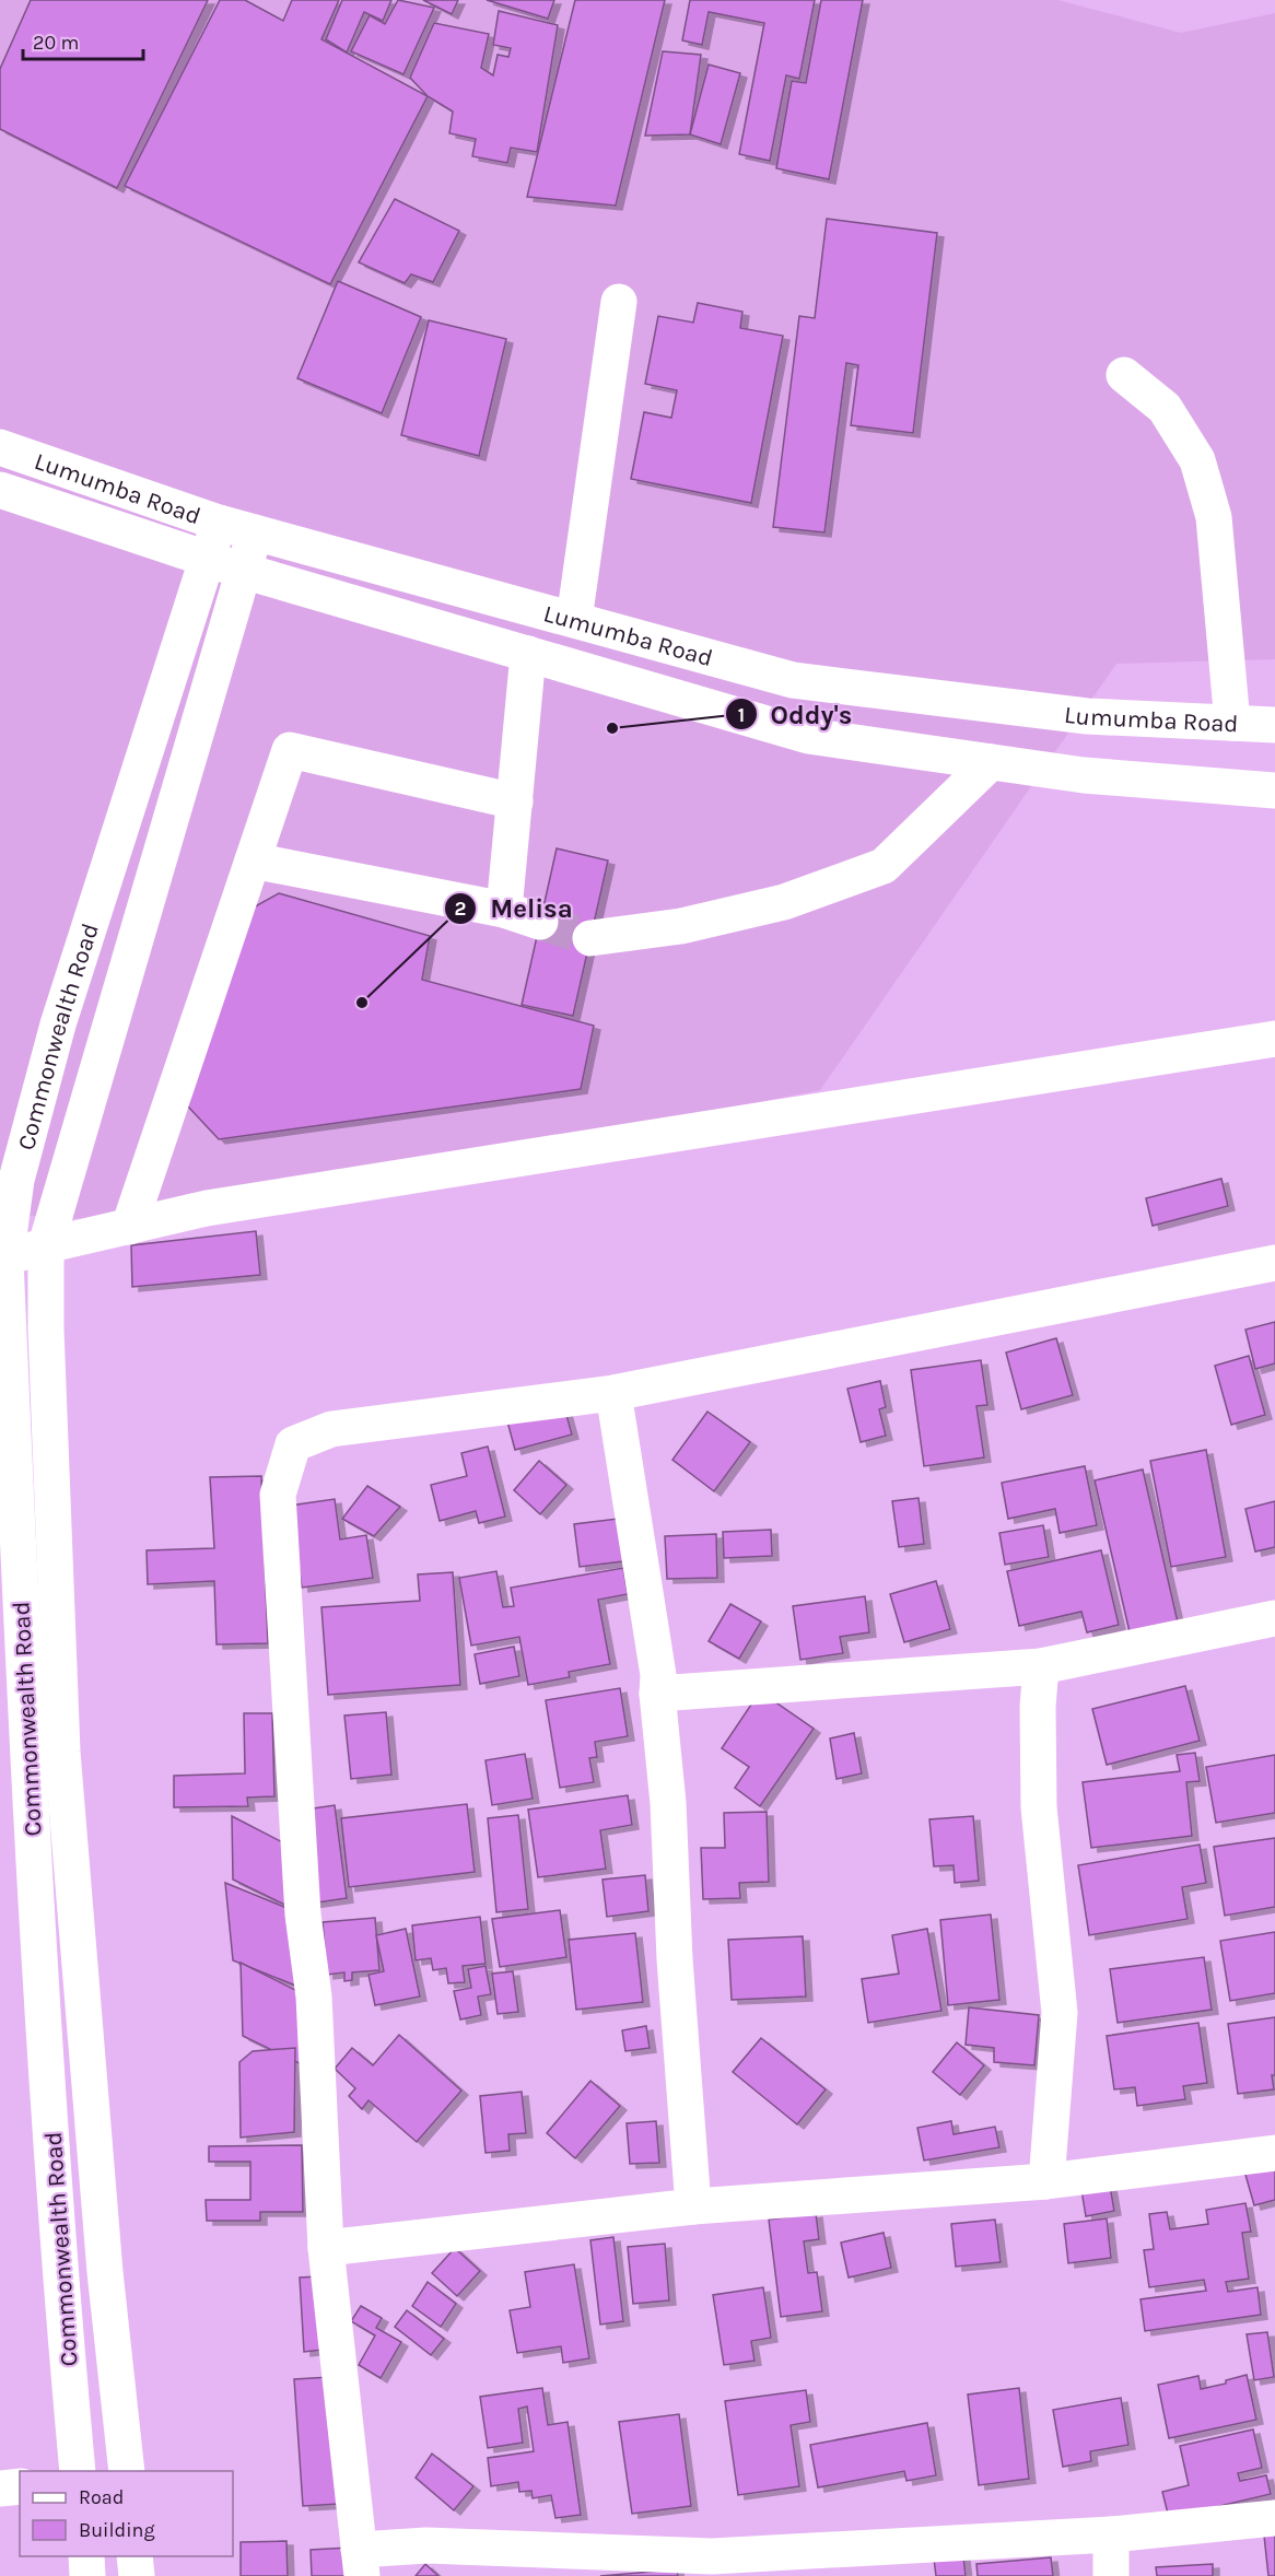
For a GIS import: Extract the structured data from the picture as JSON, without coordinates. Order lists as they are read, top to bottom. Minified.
{"streets":{"street":["Lumumba Road","Commonwealth Road"]},"crossings":[["Lumumba Road","Commonwealth Road"]],"places":["Oddy's","Melisa"],"legend":["Road","Building"],"scale_bar":"20 m"}
